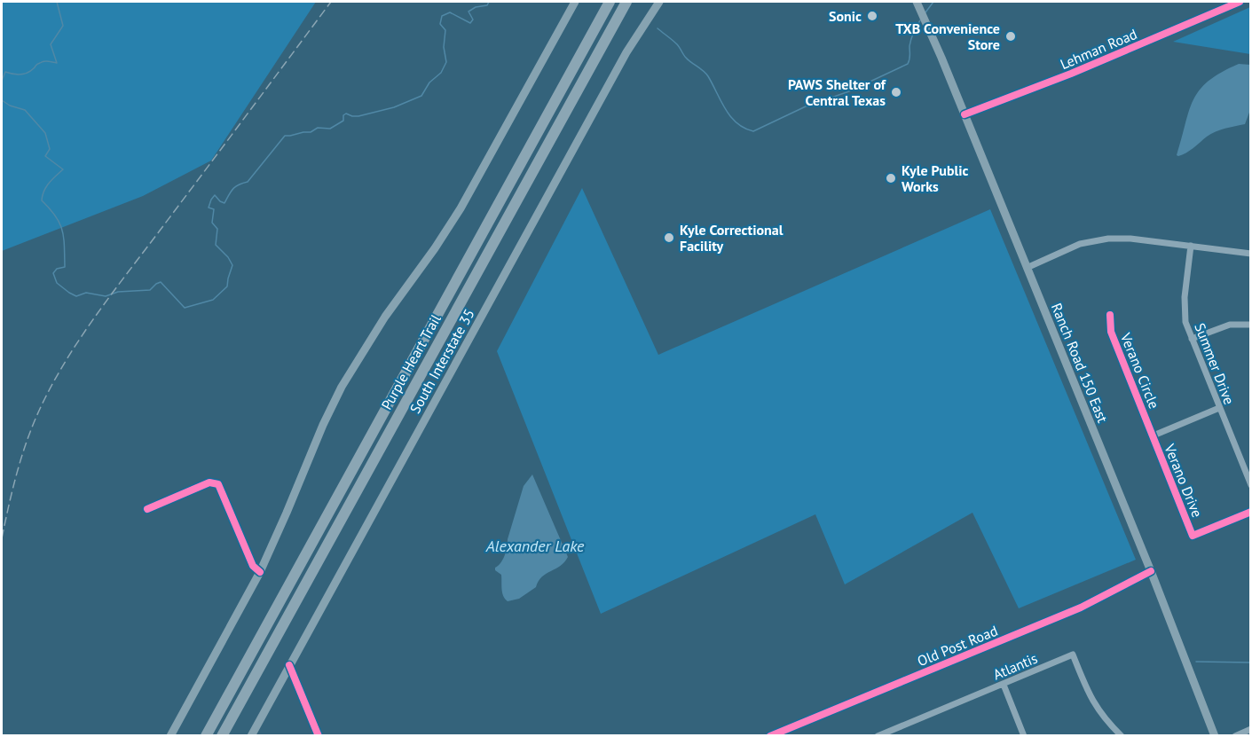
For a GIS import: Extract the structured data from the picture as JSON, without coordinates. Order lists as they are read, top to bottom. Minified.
{"streets":{"highway":["Purple Heart Trail"],"main road":["South Interstate 35","Ranch Road 150 East"],"street":["Lehman Road","Summer Drive","Verano Circle","Verano Drive","Old Post Road","Atlantis"]},"crossings":[["Lehman Road","Ranch Road 150 East"],["Ranch Road 150 East","Old Post Road"],["Verano Circle","Verano Drive"]],"water":["Alexander Lake"],"places":["Sonic","TXB Convenience Store","PAWS Shelter of Central Texas","Kyle Public Works","Kyle Correctional Facility"]}
